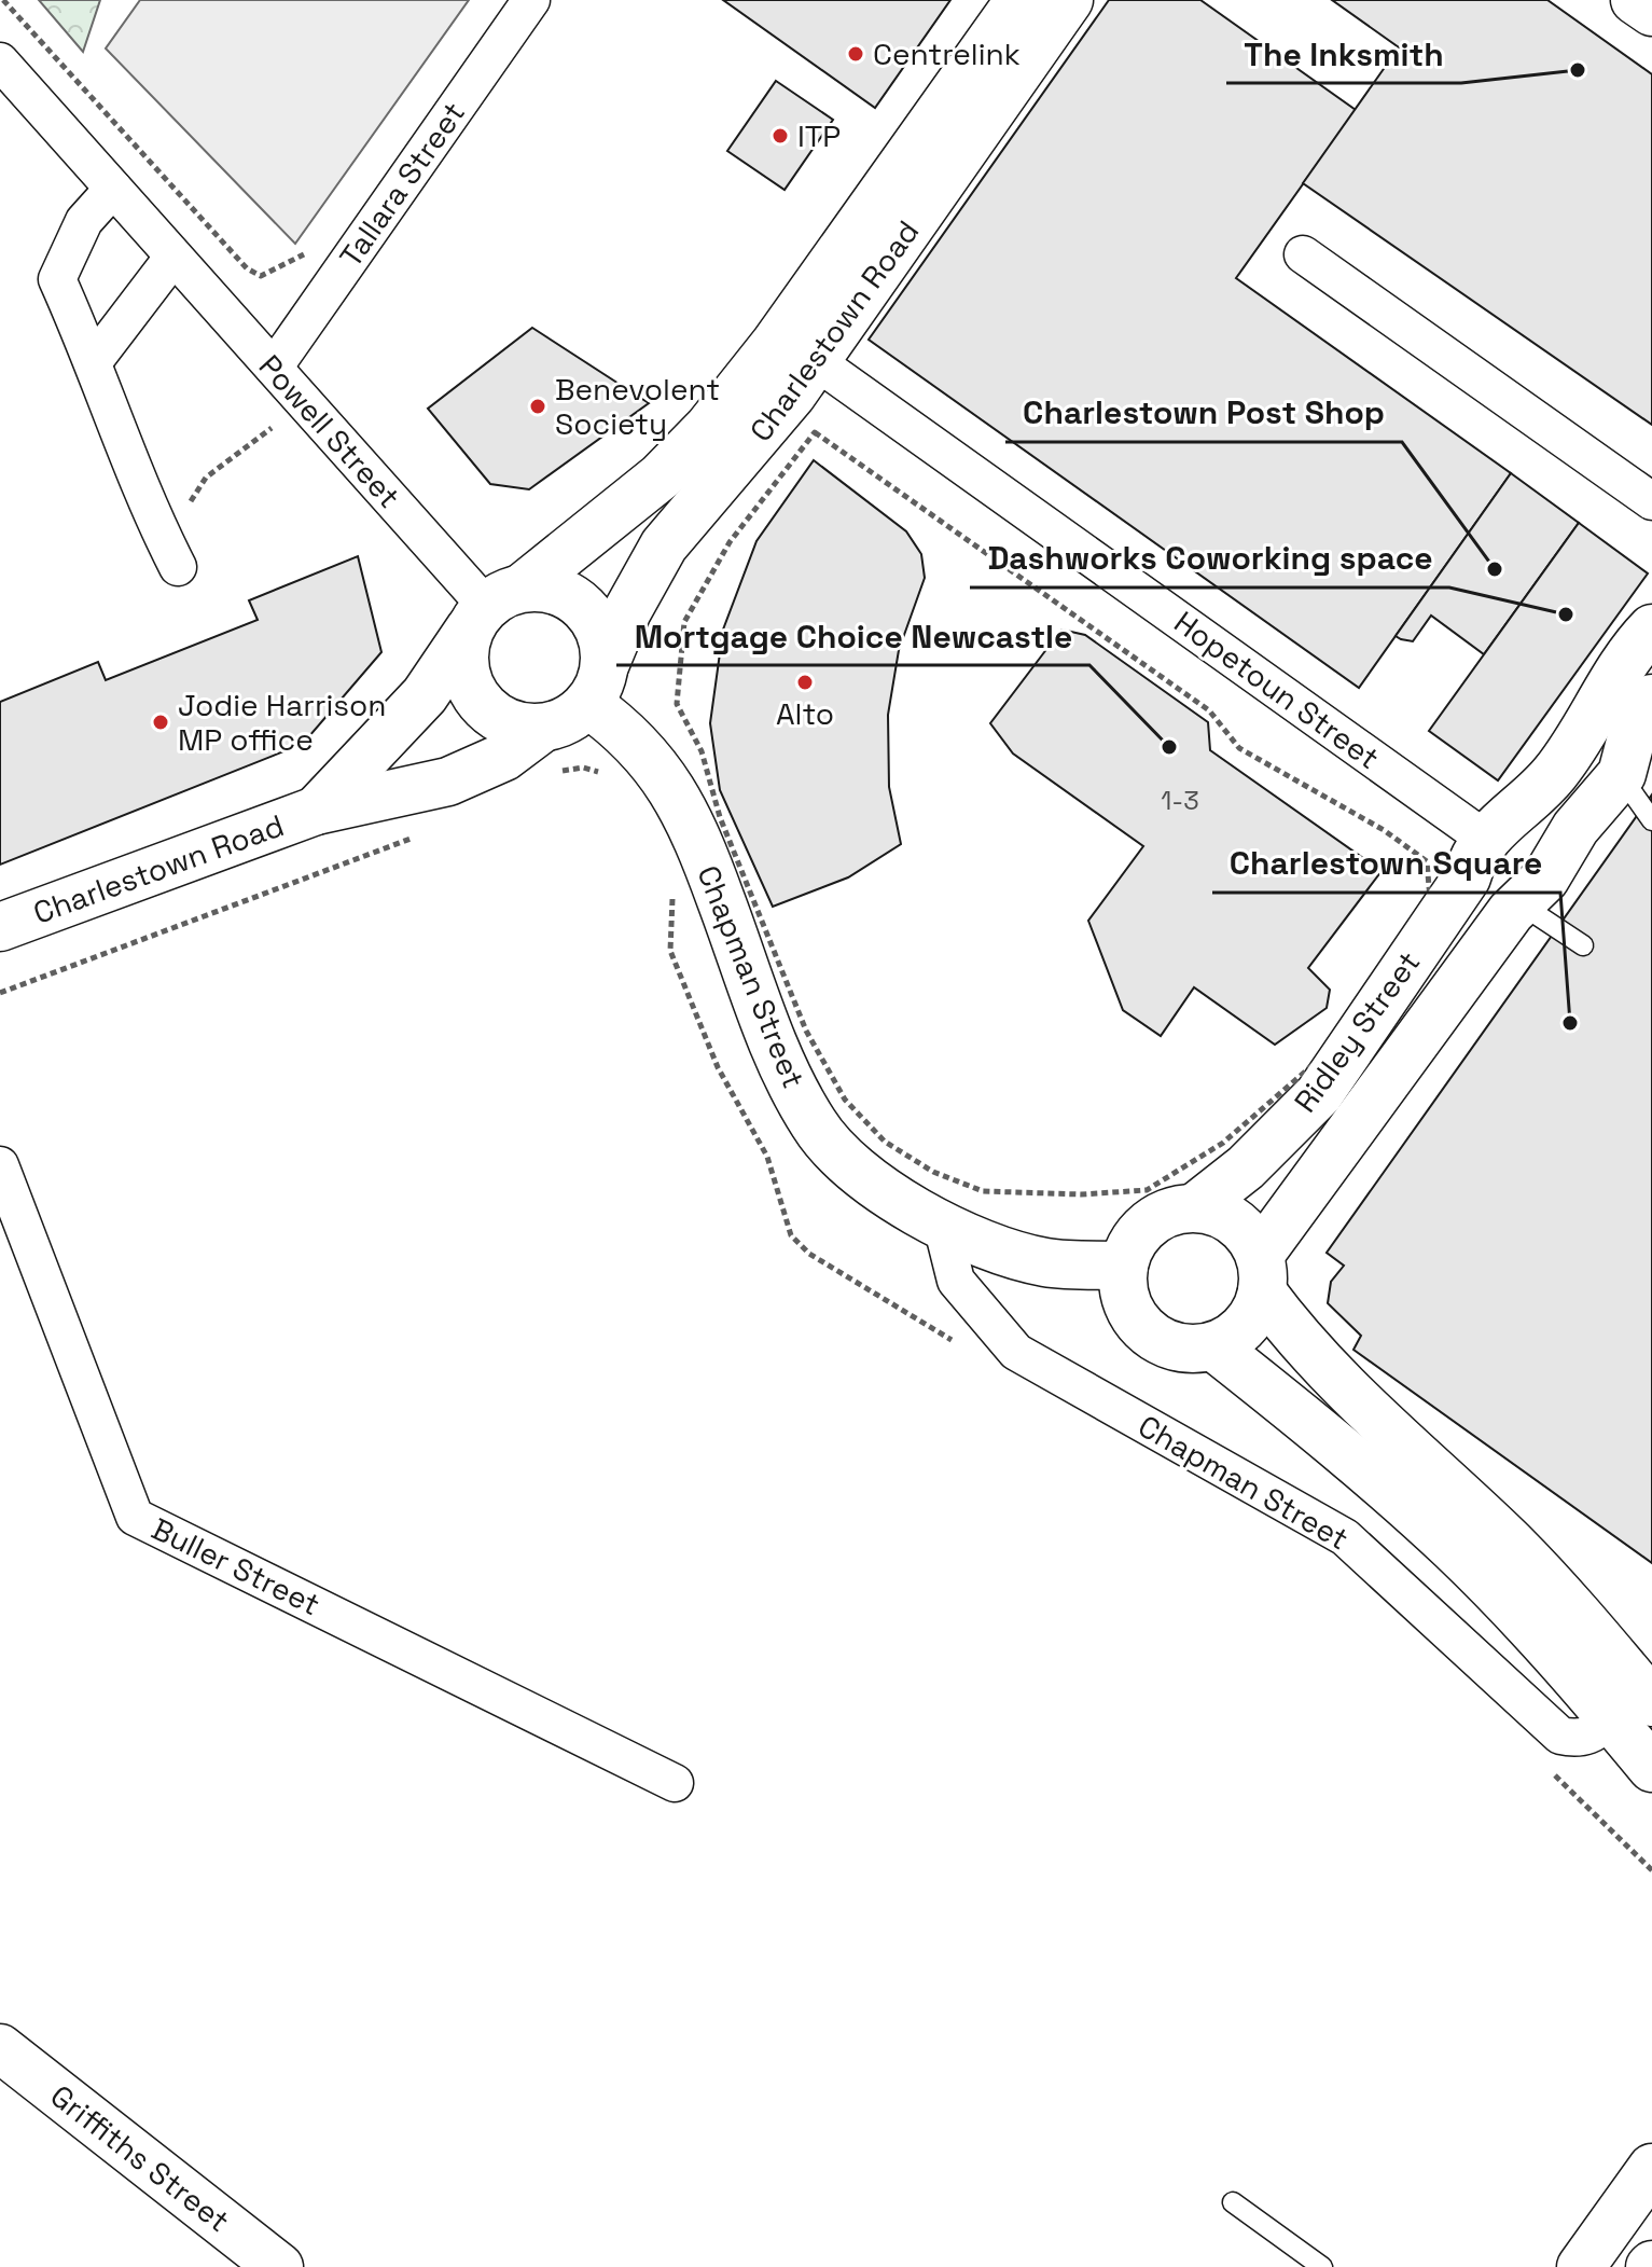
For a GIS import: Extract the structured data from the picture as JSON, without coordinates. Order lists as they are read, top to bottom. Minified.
{"streets":{"street":["Tallara Street","Charlestown Road","Powell Street","Hopetoun Street","Chapman Street","Ridley Street","Buller Street","Griffiths Street"]},"crossings":[["Tallara Street","Powell Street"],["Charlestown Road","Powell Street"],["Charlestown Road","Hopetoun Street"],["Charlestown Road","Chapman Street"],["Powell Street","Chapman Street"],["Hopetoun Street","Ridley Street"],["Chapman Street","Ridley Street"]],"places":["Centrelink","The Inksmith","ITP","Benevolent Society","Charlestown Post Shop","Dashworks Coworking space","Alto","Jodie Harrison MP office","Mortgage Choice Newcastle","Charlestown Square"],"house_numbers":["1-3"]}
